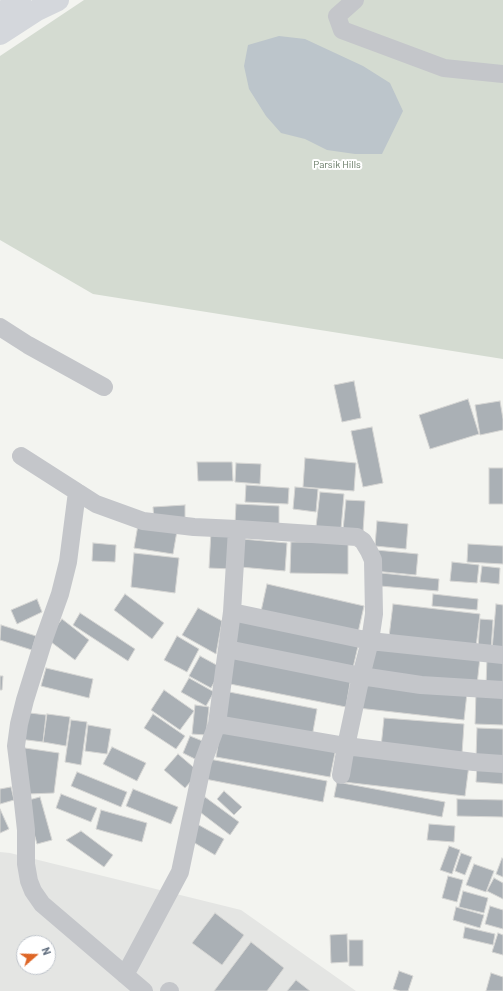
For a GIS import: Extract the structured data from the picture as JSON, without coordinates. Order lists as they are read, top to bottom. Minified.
{"parks":["Parsik Hills"],"north":"right"}
